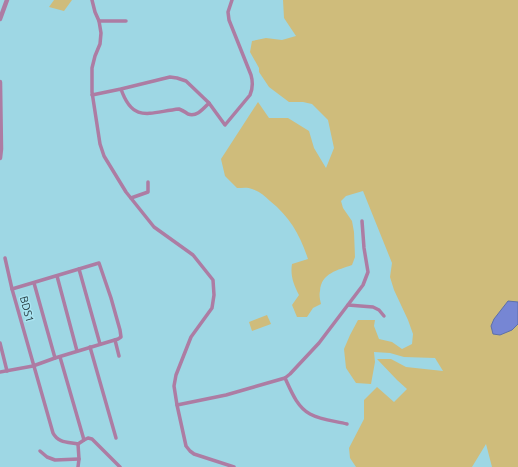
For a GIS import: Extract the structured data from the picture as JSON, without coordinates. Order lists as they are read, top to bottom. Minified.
{"streets":{"street":["BDS1"]}}
